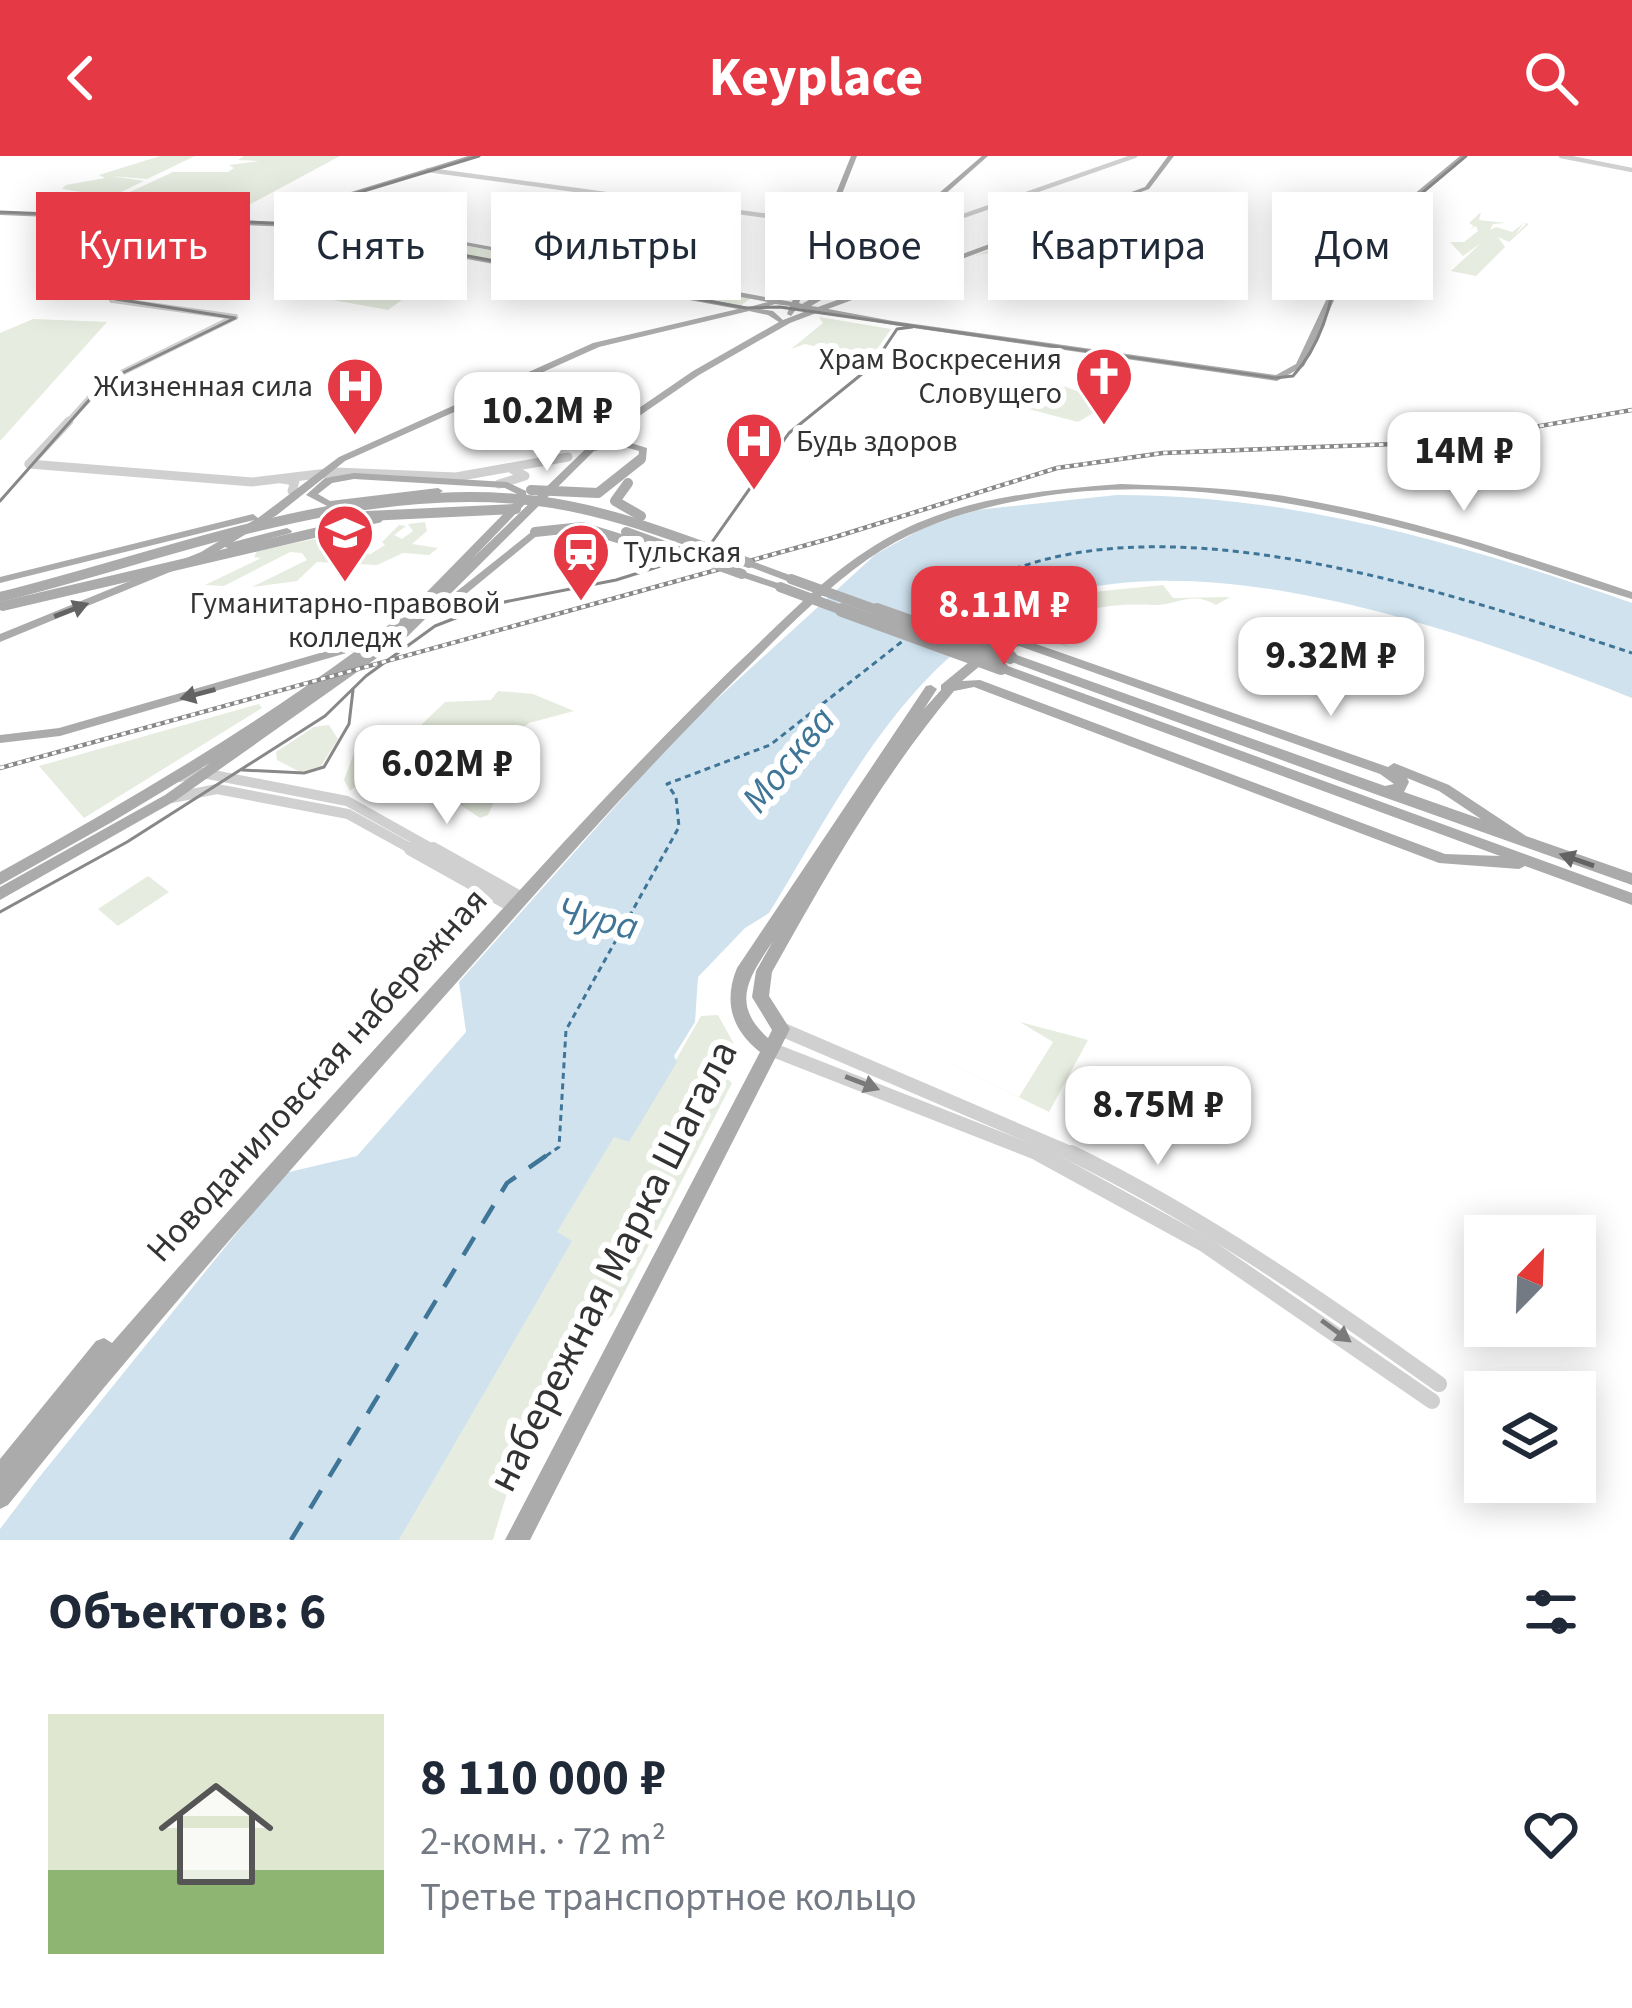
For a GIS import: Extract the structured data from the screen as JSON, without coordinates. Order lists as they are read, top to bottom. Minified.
{"streets":{"main road":["Новоданиловская набережная","набережная Марка Шагала"]},"water":["Москва","Чура"],"places":{"church":["Храм Воскресения Словущего"],"hospital":["Жизненная сила","Будь здоров"],"school or university":["Гуманитарно-правовой колледж"],"station":["Тульская"]},"north":"top right","page":{"header":"Keyplace","chip":["Купить","Снять","Фильтры","Новое","Квартира","Дом"],"price":["10.2M ₽","14M ₽","8.11M ₽","9.32M ₽","6.02M ₽","8.75M ₽"],"heading":"Объектов: 6","list":[{"name":"8 110 000 ₽","note":"2-комн. · 72 m² · Третье транспортное кольцо"}]}}
